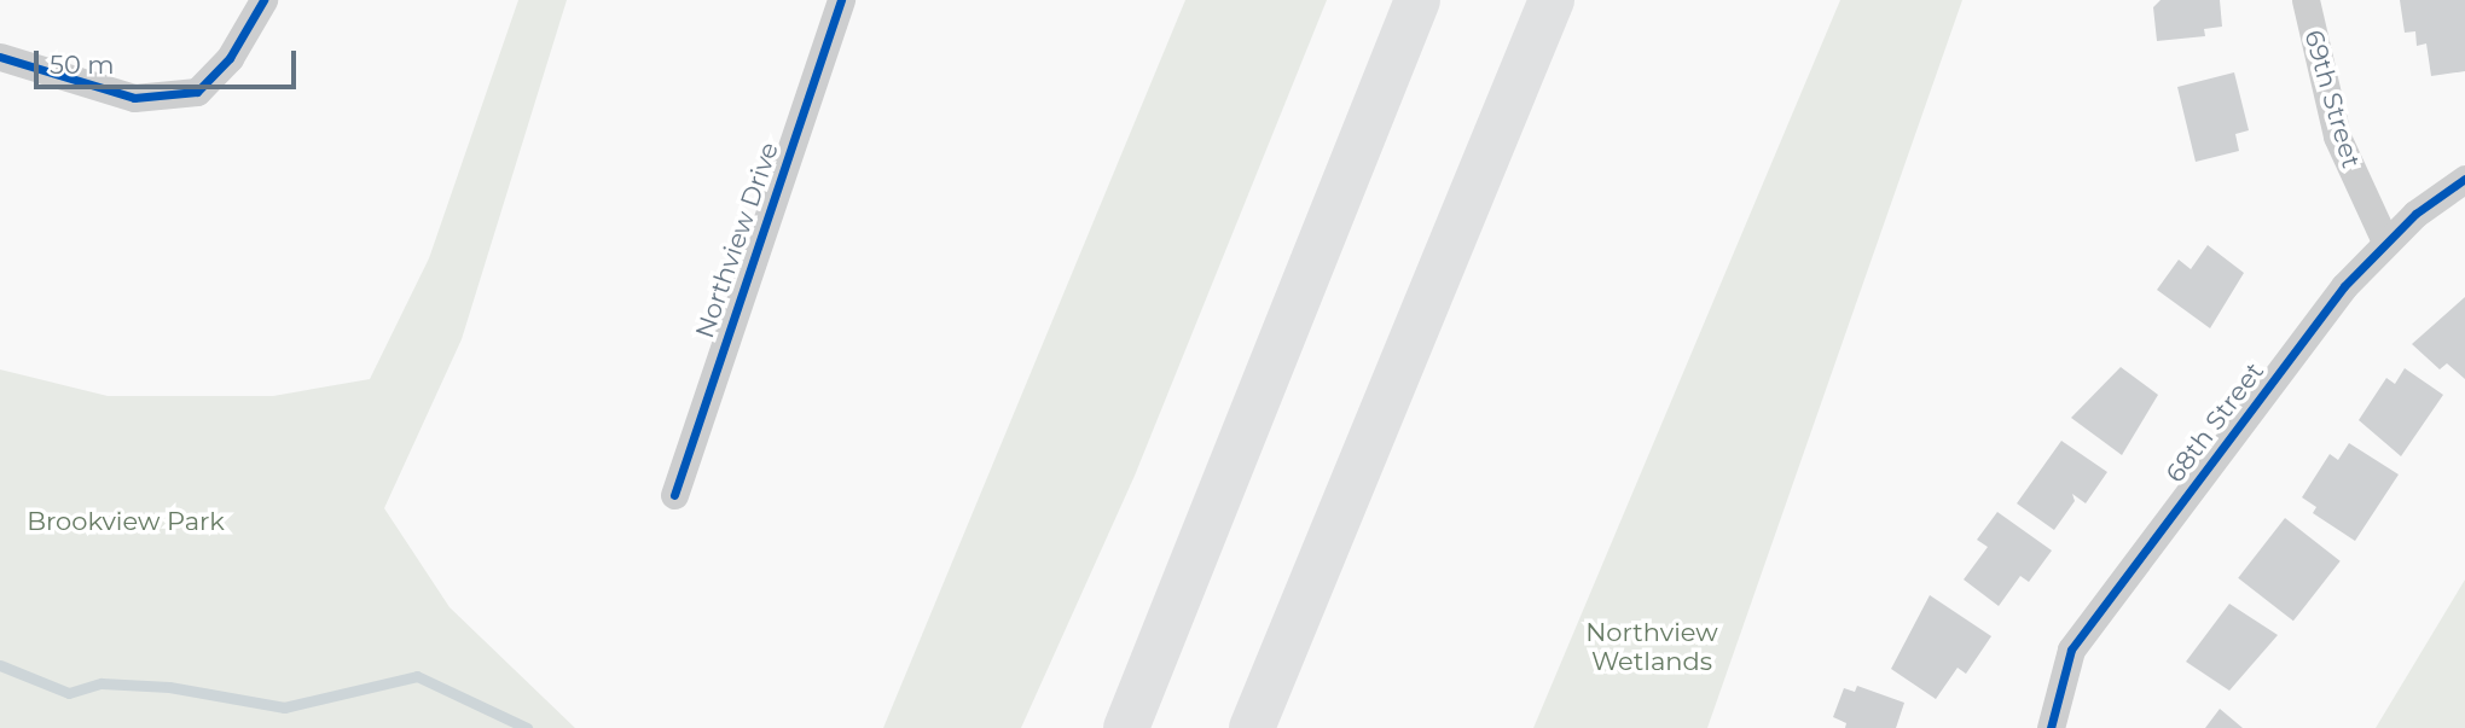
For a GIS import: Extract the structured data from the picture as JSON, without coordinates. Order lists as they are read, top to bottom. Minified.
{"streets":{"street":["69th Street","Northview Drive","68th Street"]},"crossings":[["69th Street","68th Street"]],"parks":["Brookview Park","Northview Wetlands"],"scale_bar":"50 m"}
